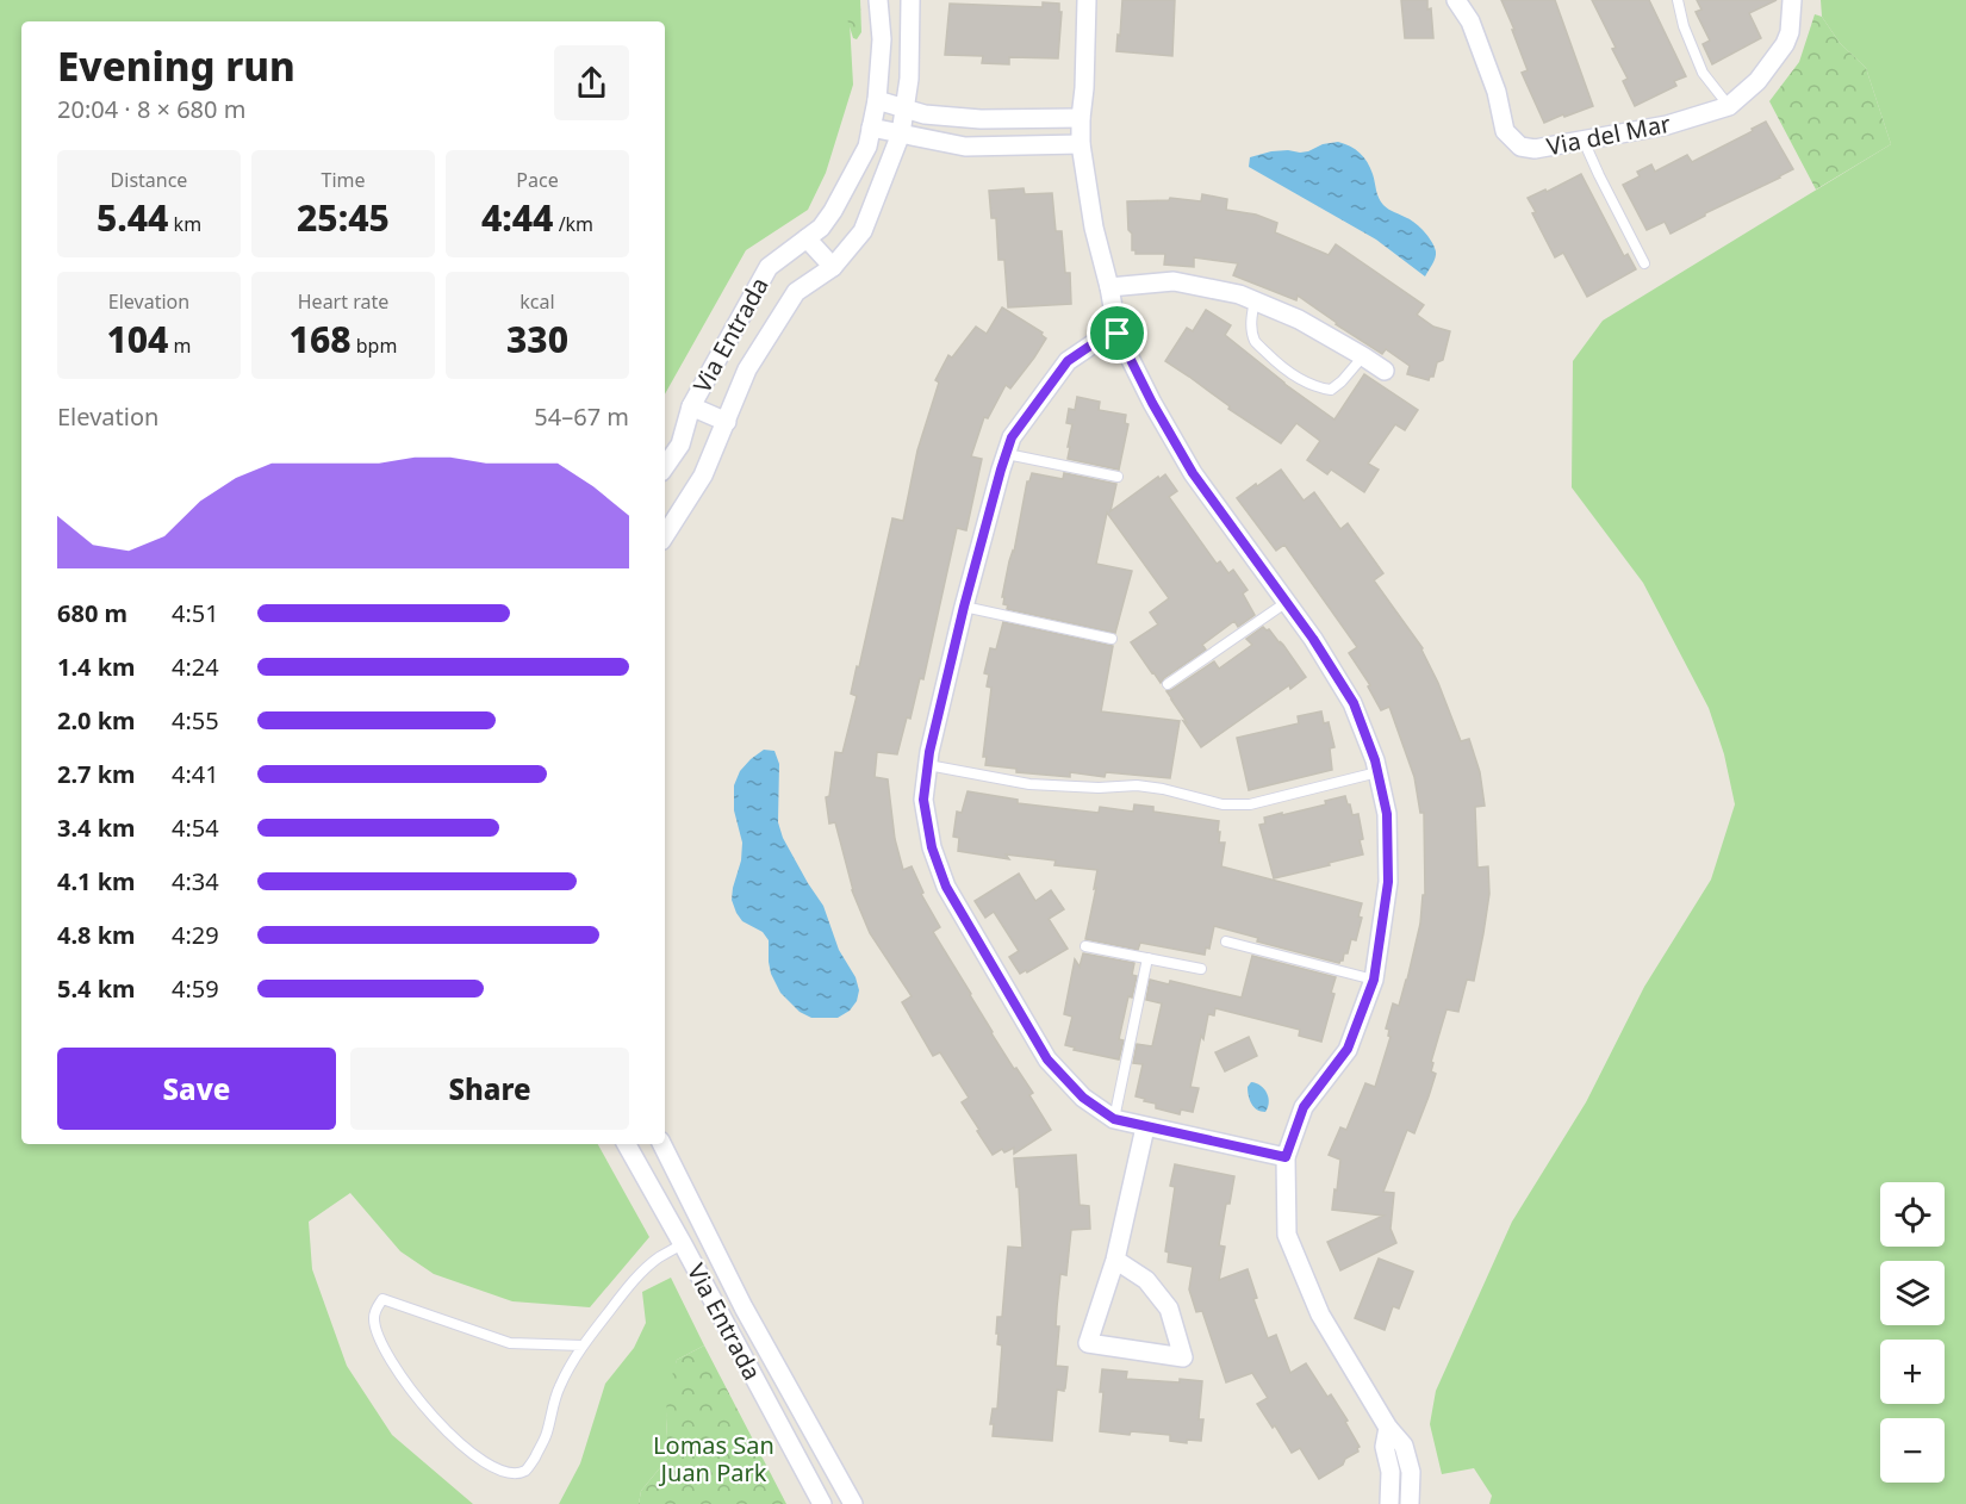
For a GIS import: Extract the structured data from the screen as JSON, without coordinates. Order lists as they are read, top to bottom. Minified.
{"streets":{"street":["Via del Mar","Via Entrada"]},"parks":["Lomas San Juan Park"],"page":{"heading":["Evening run","20:04 · 8 × 680 m"],"stats":[["Distance","5.44 km"],["Time","25:45"],["Pace","4:44 /km"],["Elevation","104 m"],["Heart rate","168 bpm"],["kcal","330"]],"chart":["Elevation","54–67 m"],"list":[{"name":"680 m","note":"4:51"},{"name":"1.4 km","note":"4:24"},{"name":"2.0 km","note":"4:55"},{"name":"2.7 km","note":"4:41"},{"name":"3.4 km","note":"4:54"},{"name":"4.1 km","note":"4:34"},{"name":"4.8 km","note":"4:29"},{"name":"5.4 km","note":"4:59"}],"buttons":["Save","Share"],"map_buttons":["+","−"]}}
